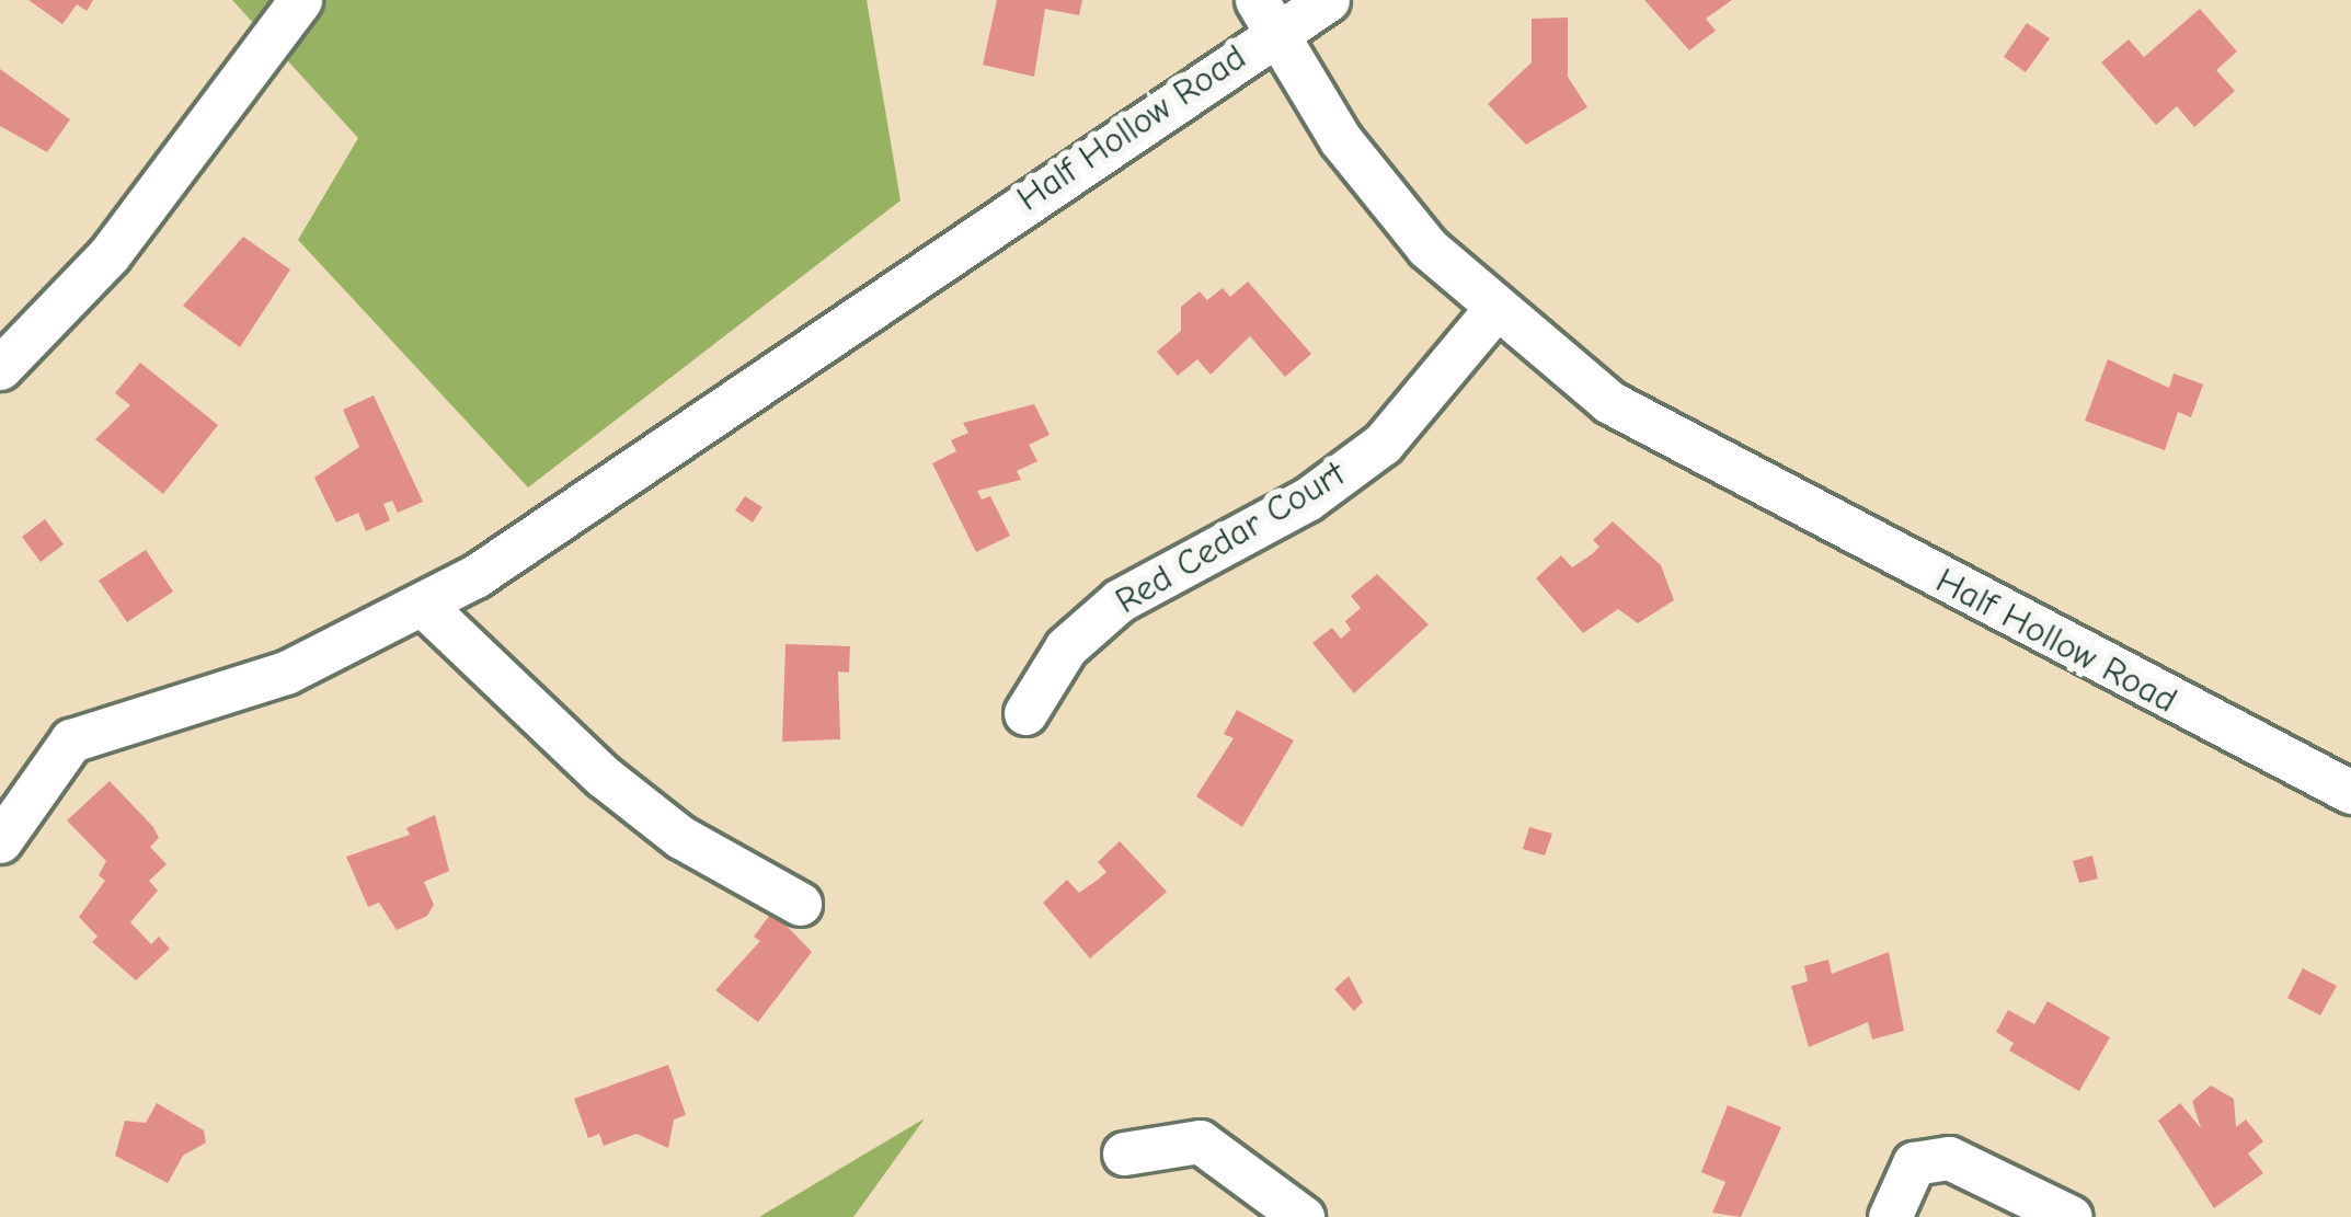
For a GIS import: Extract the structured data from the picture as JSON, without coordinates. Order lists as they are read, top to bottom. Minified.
{"streets":{"street":["Half Hollow Road","Red Cedar Court"]},"crossings":[["Half Hollow Road","Red Cedar Court"]]}
